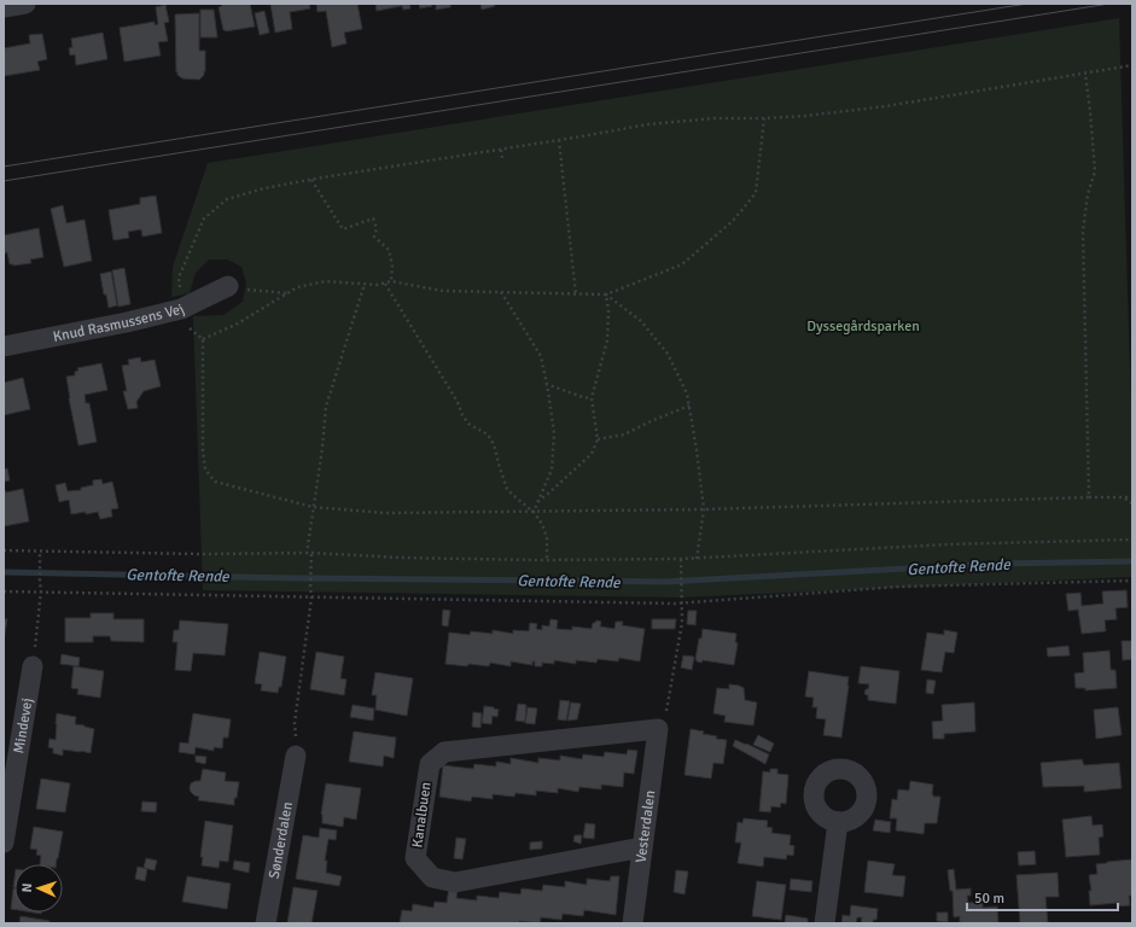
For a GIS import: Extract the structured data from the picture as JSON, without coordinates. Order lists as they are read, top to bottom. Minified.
{"streets":{"street":["Knud Rasmussens Vej","Mindevej","Kanalbuen","Vesterdalen","Sønderdalen"]},"crossings":[["Kanalbuen","Vesterdalen"]],"water":["Gentofte Rende"],"parks":["Dyssegårdsparken"],"scale_bar":"50 m","north":"left"}
